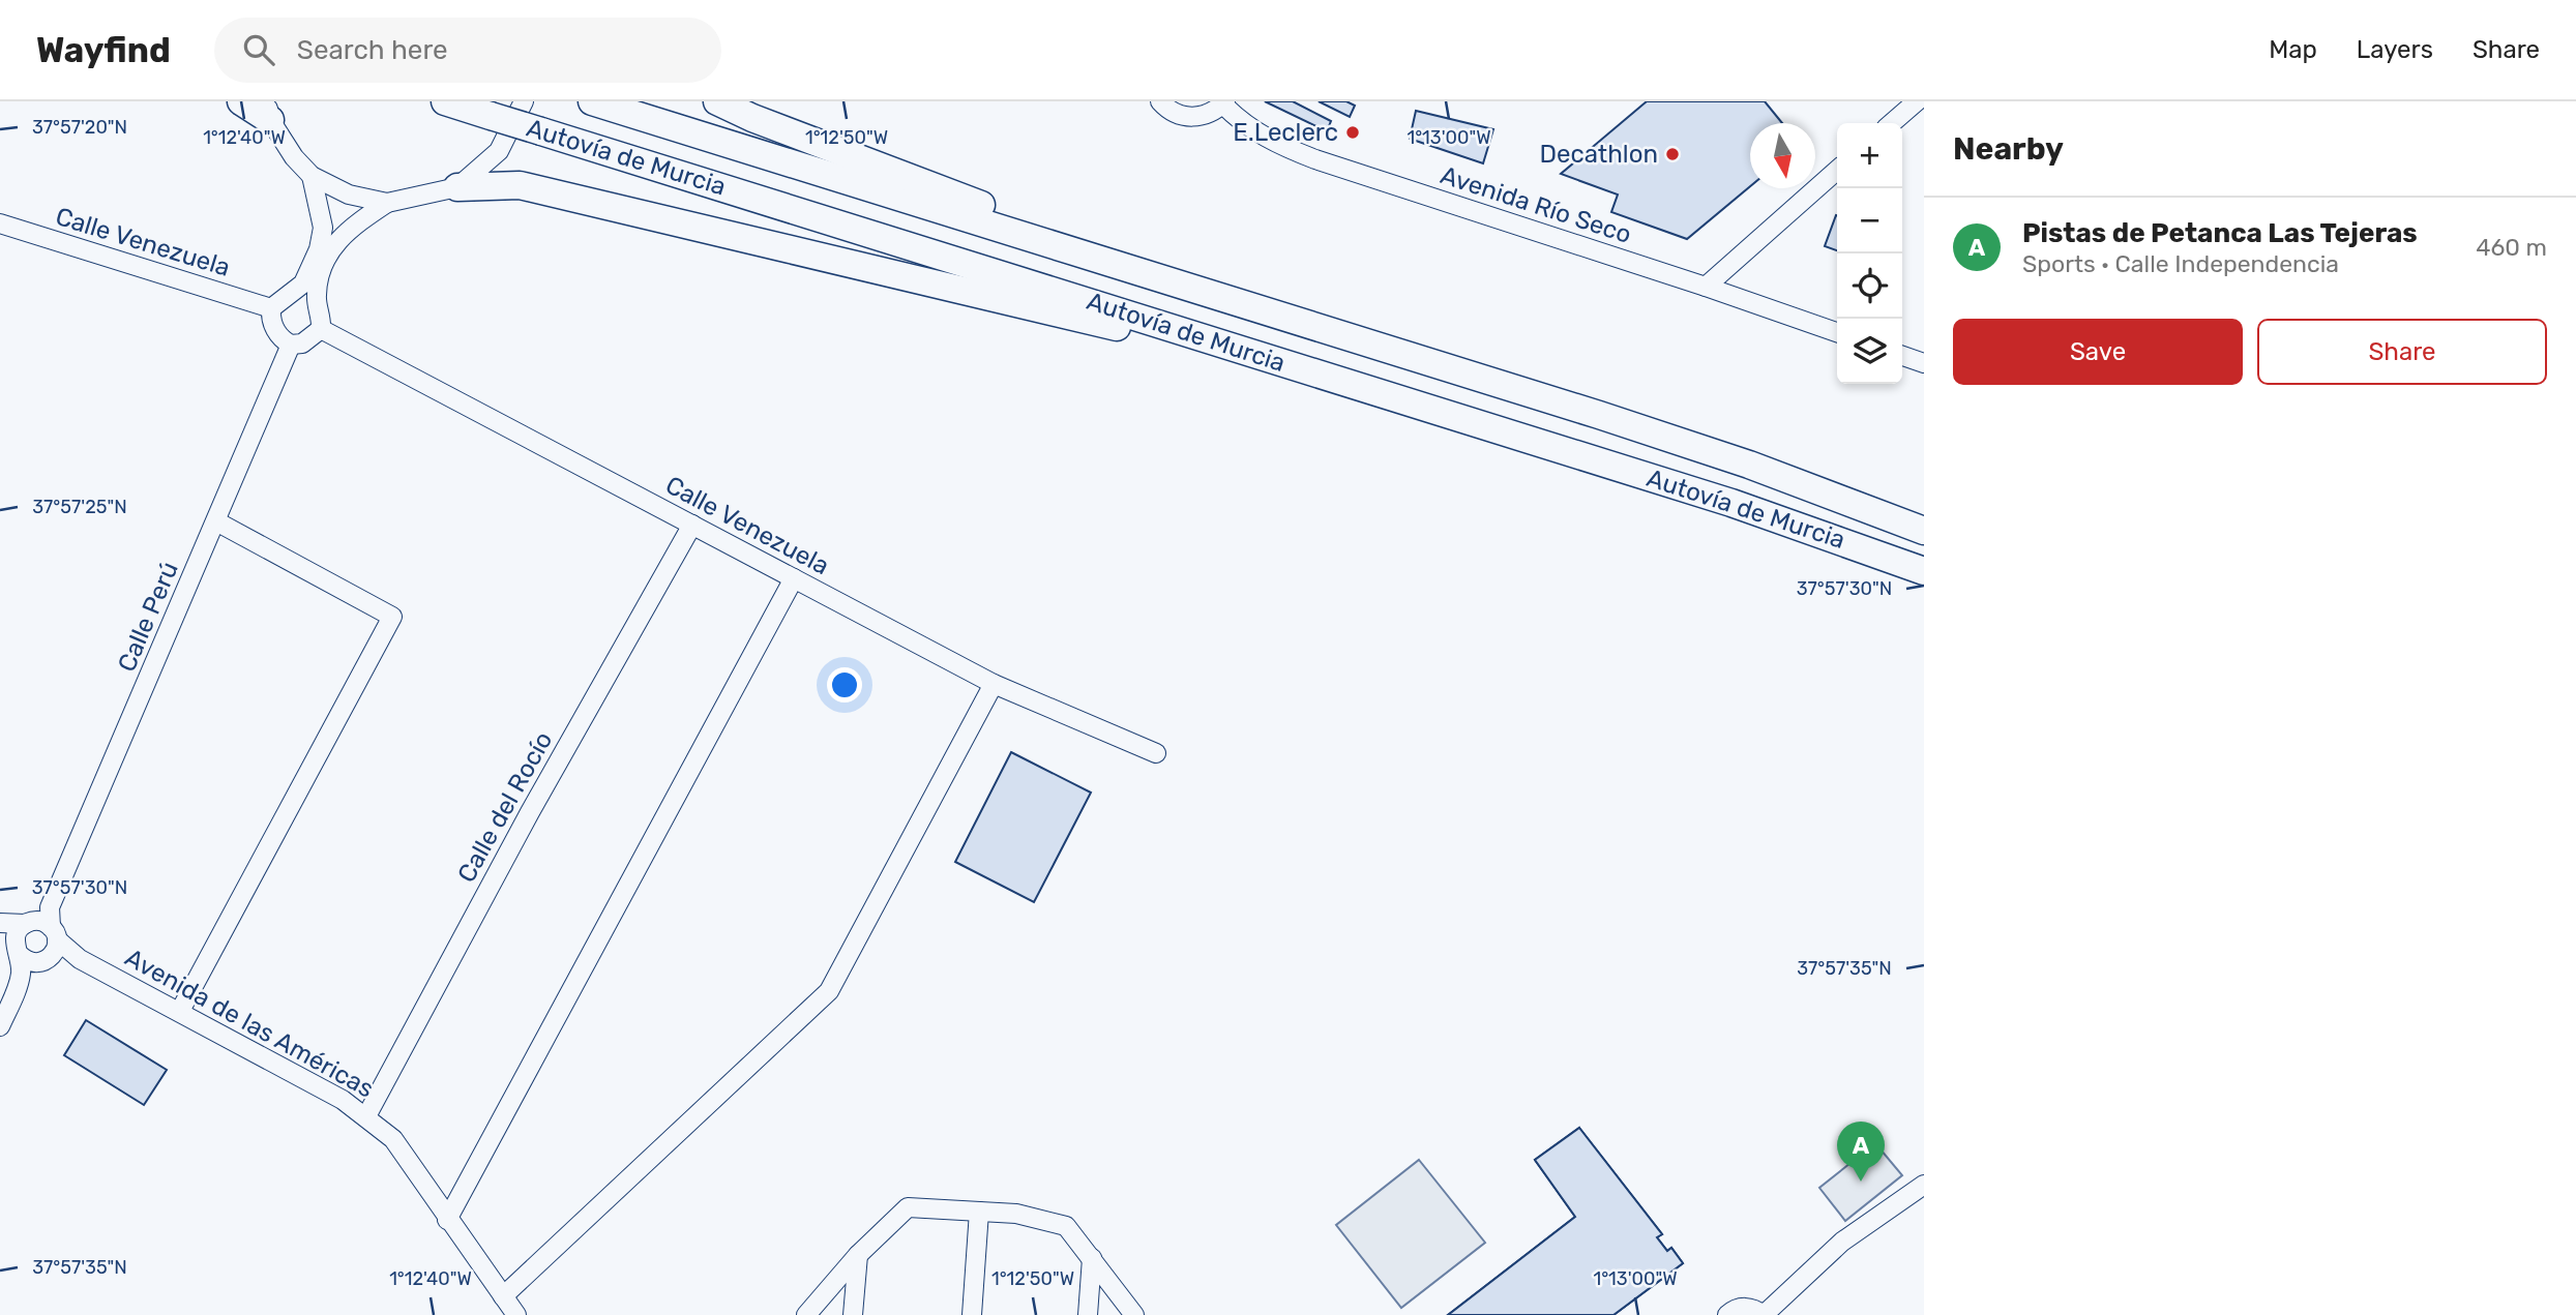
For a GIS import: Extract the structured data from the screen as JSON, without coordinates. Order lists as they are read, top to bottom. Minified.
{"streets":{"highway":["Autovía de Murcia"],"street":["Avenida Río Seco","Calle Venezuela","Calle Perú","Calle del Rocío","Avenida de las Américas"]},"crossings":[["Calle Venezuela","Calle del Rocío"],["Calle Perú","Avenida de las Américas"],["Calle del Rocío","Avenida de las Américas"]],"places":["E.Leclerc","Decathlon"],"north":"bottom","page":{"header":"Wayfind","search":"Search here","nav":["Map","Layers","Share"],"heading":"Nearby","map_buttons":["+","−"],"list":[{"mark":"A","name":"Pistas de Petanca Las Tejeras","note":"Sports · Calle Independencia","value":"460 m"}],"buttons":["Save","Share"],"pins":"A"},"coordinates":["37°57'20\"N","1°12'40\"W","1°12'50\"W","1°13'00\"W","37°57'25\"N","37°57'30\"N","37°57'35\"N"]}
